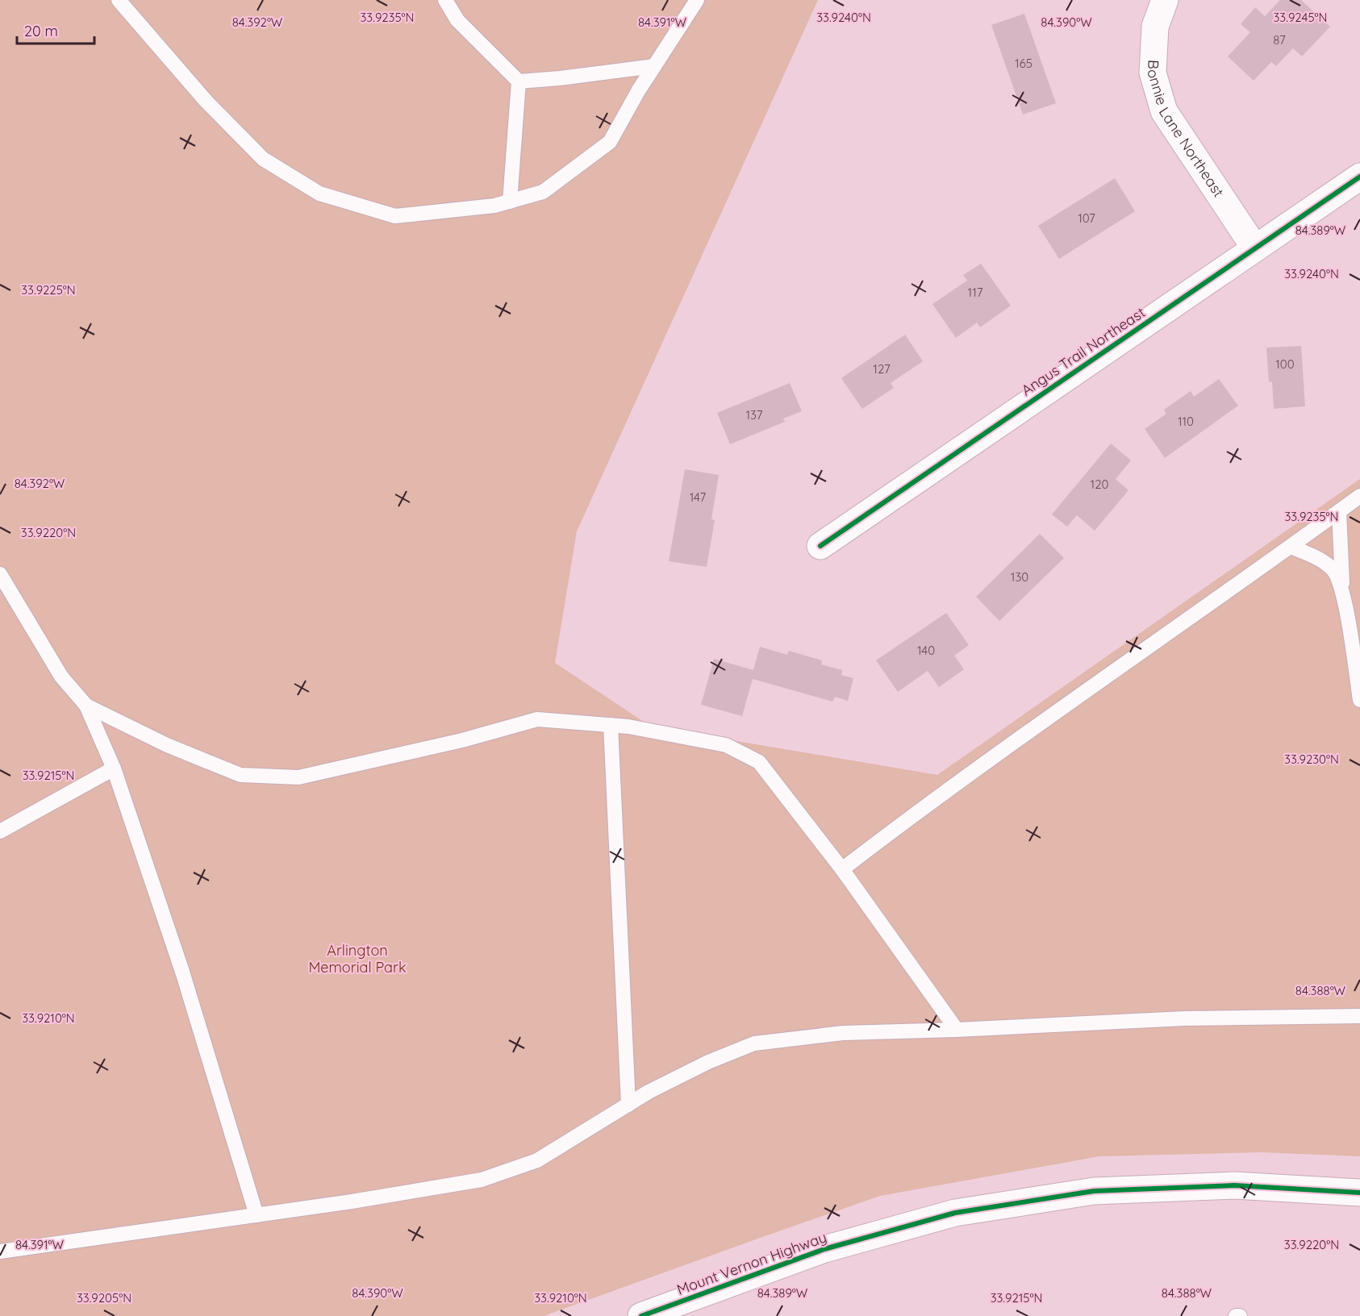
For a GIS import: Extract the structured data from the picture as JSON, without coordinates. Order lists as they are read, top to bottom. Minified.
{"streets":{"street":["Bonnie Lane Northeast","Angus Trail Northeast","Mount Vernon Highway"]},"crossings":[["Bonnie Lane Northeast","Angus Trail Northeast"]],"parks":["Arlington Memorial Park"],"house_numbers":["87","165","107","117","100","127","137","110","120","147","130","140"],"scale_bar":"20 m","coordinates":["33.9235°N","33.9240°N","33.9245°N","84.392°W","84.391°W","84.390°W","84.389°W","33.9225°N","33.9220°N","33.9230°N","33.9215°N","84.388°W","33.9210°N","33.9205°N"]}
